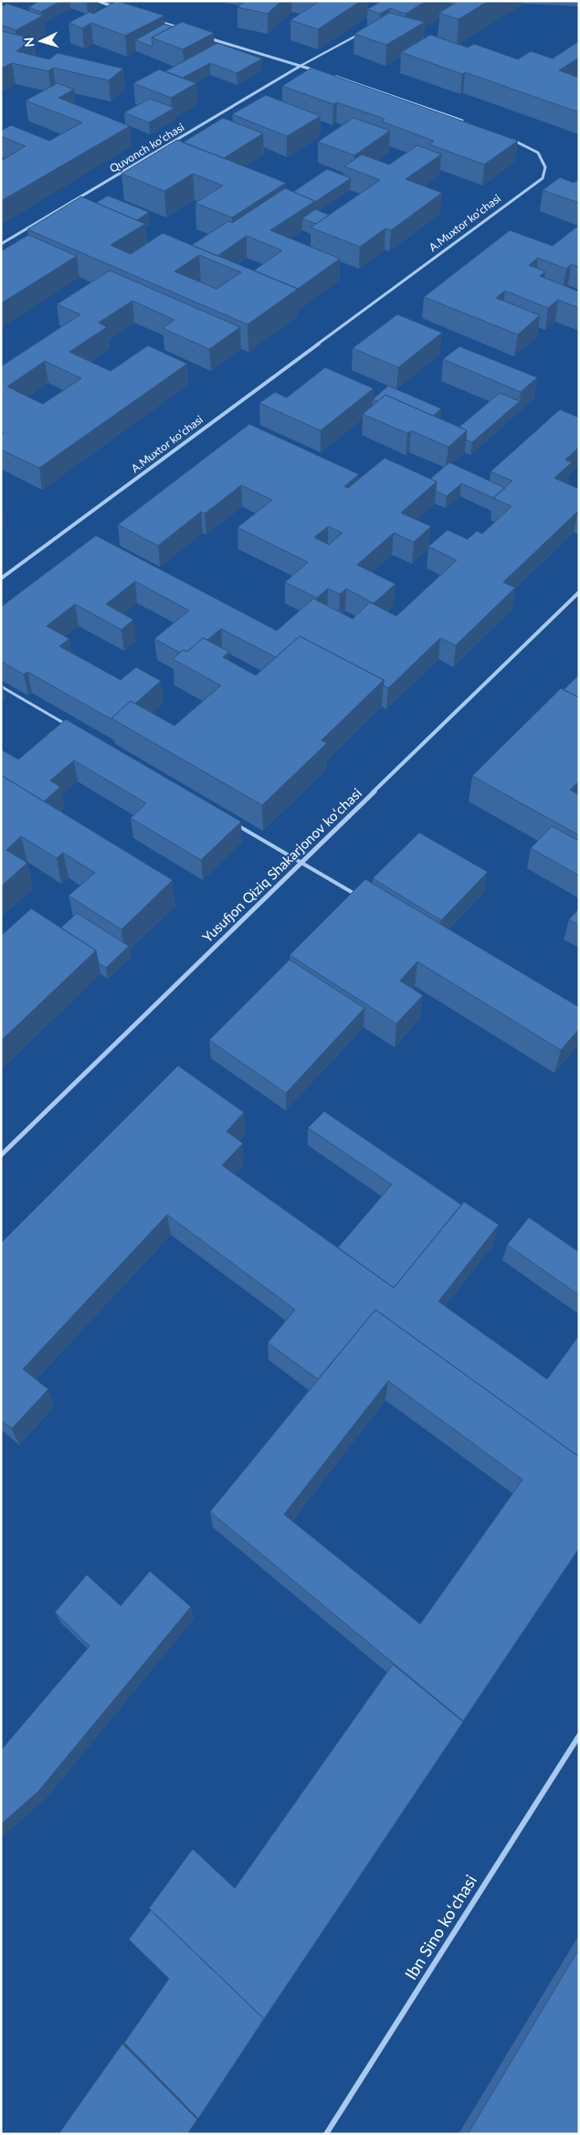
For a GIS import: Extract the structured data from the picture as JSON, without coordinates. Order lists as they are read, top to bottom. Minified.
{"streets":{"street":["Quvonch koʻchasi","A.Muxtor koʻchasi","Yusufjon Qiziq Shakarjonov koʻchasi","Ibn Sino koʻchasi"]},"north":"left"}
